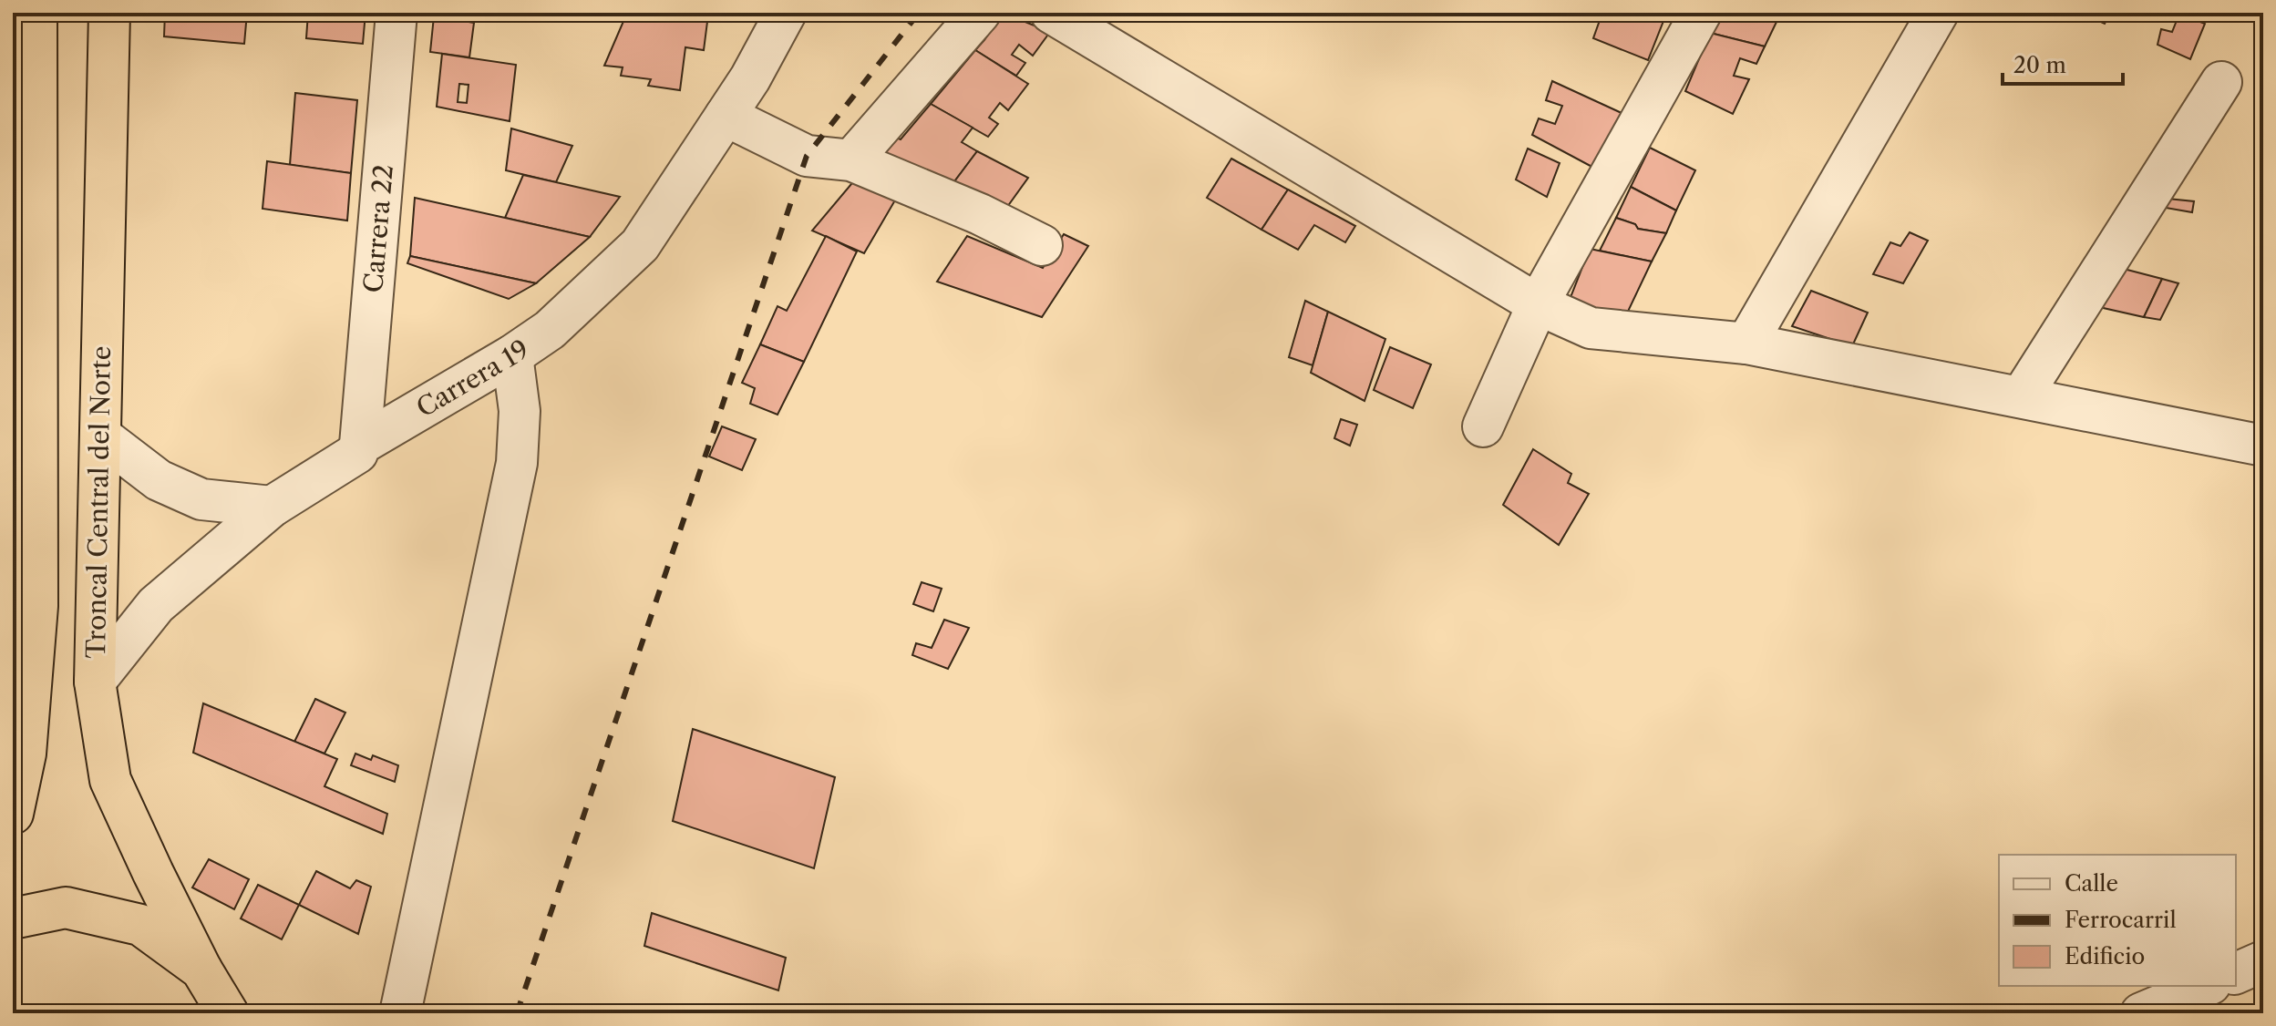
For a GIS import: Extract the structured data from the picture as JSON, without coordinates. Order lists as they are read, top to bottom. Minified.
{"streets":{"highway":["Troncal Central del Norte"],"street":["Carrera 22","Carrera 19"]},"crossings":[["Carrera 22","Carrera 19"],["Carrera 19","Troncal Central del Norte"]],"legend":["Calle","Ferrocarril","Edificio"],"scale_bar":"20 m"}
